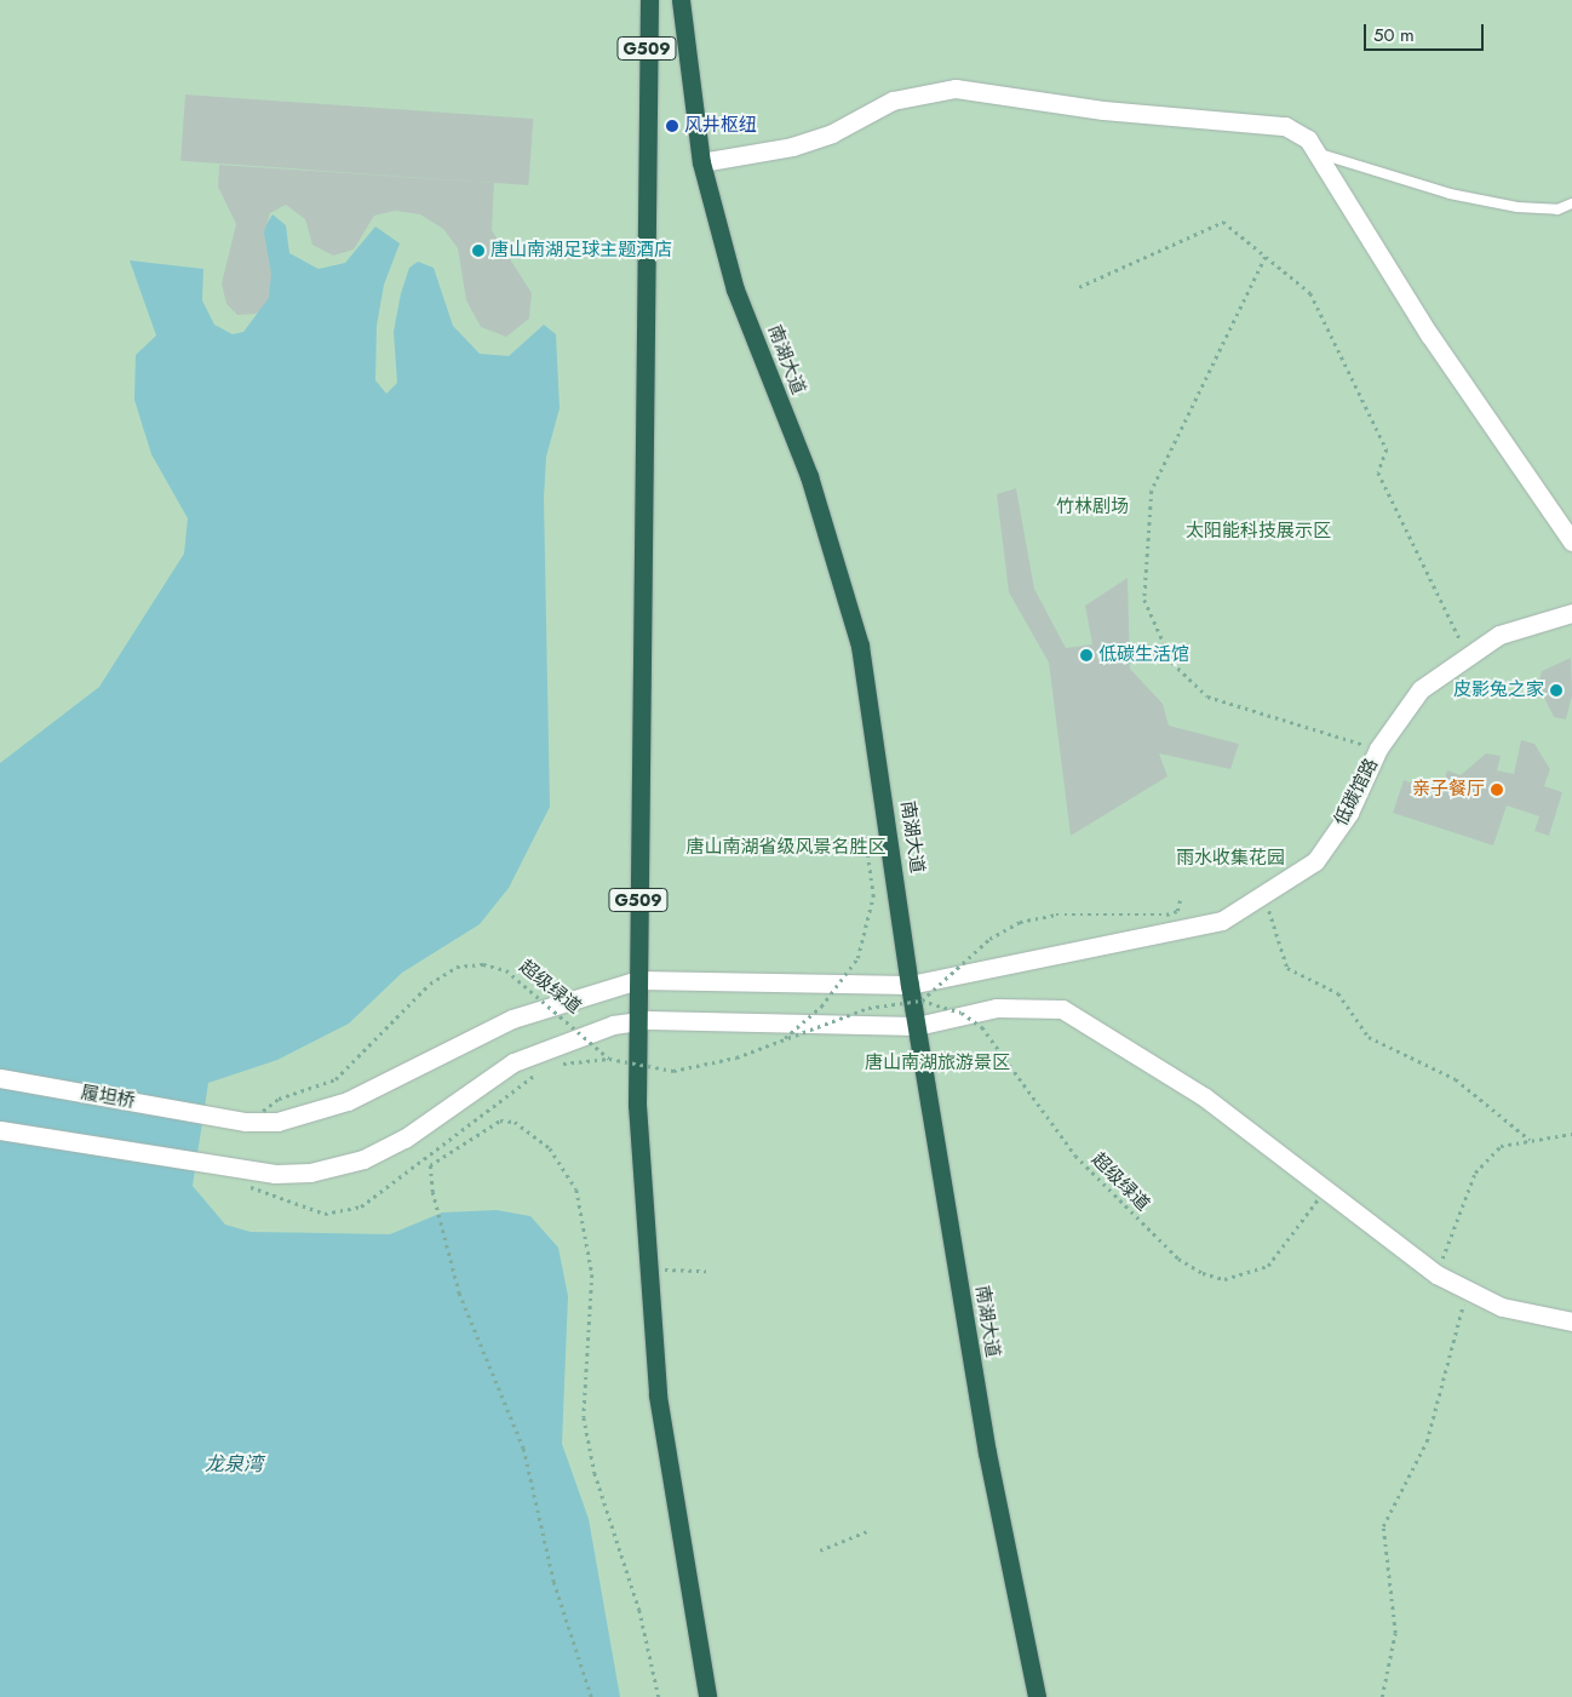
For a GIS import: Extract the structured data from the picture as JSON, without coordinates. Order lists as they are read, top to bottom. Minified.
{"streets":{"highway":["G509","南湖大道"],"street":["低碳馆路","履坦桥"],"path":["超级绿道"]},"crossings":[["G509","低碳馆路"],["G509","履坦桥"],["南湖大道","低碳馆路"],["低碳馆路","履坦桥"]],"water":["龙泉湾"],"parks":["竹林剧场","太阳能科技展示区","唐山南湖省级风景名胜区","雨水收集花园","唐山南湖旅游景区"],"places":["风井枢纽","唐山南湖足球主题酒店","低碳生活馆","皮影兔之家","亲子餐厅"],"scale_bar":"50 m"}
